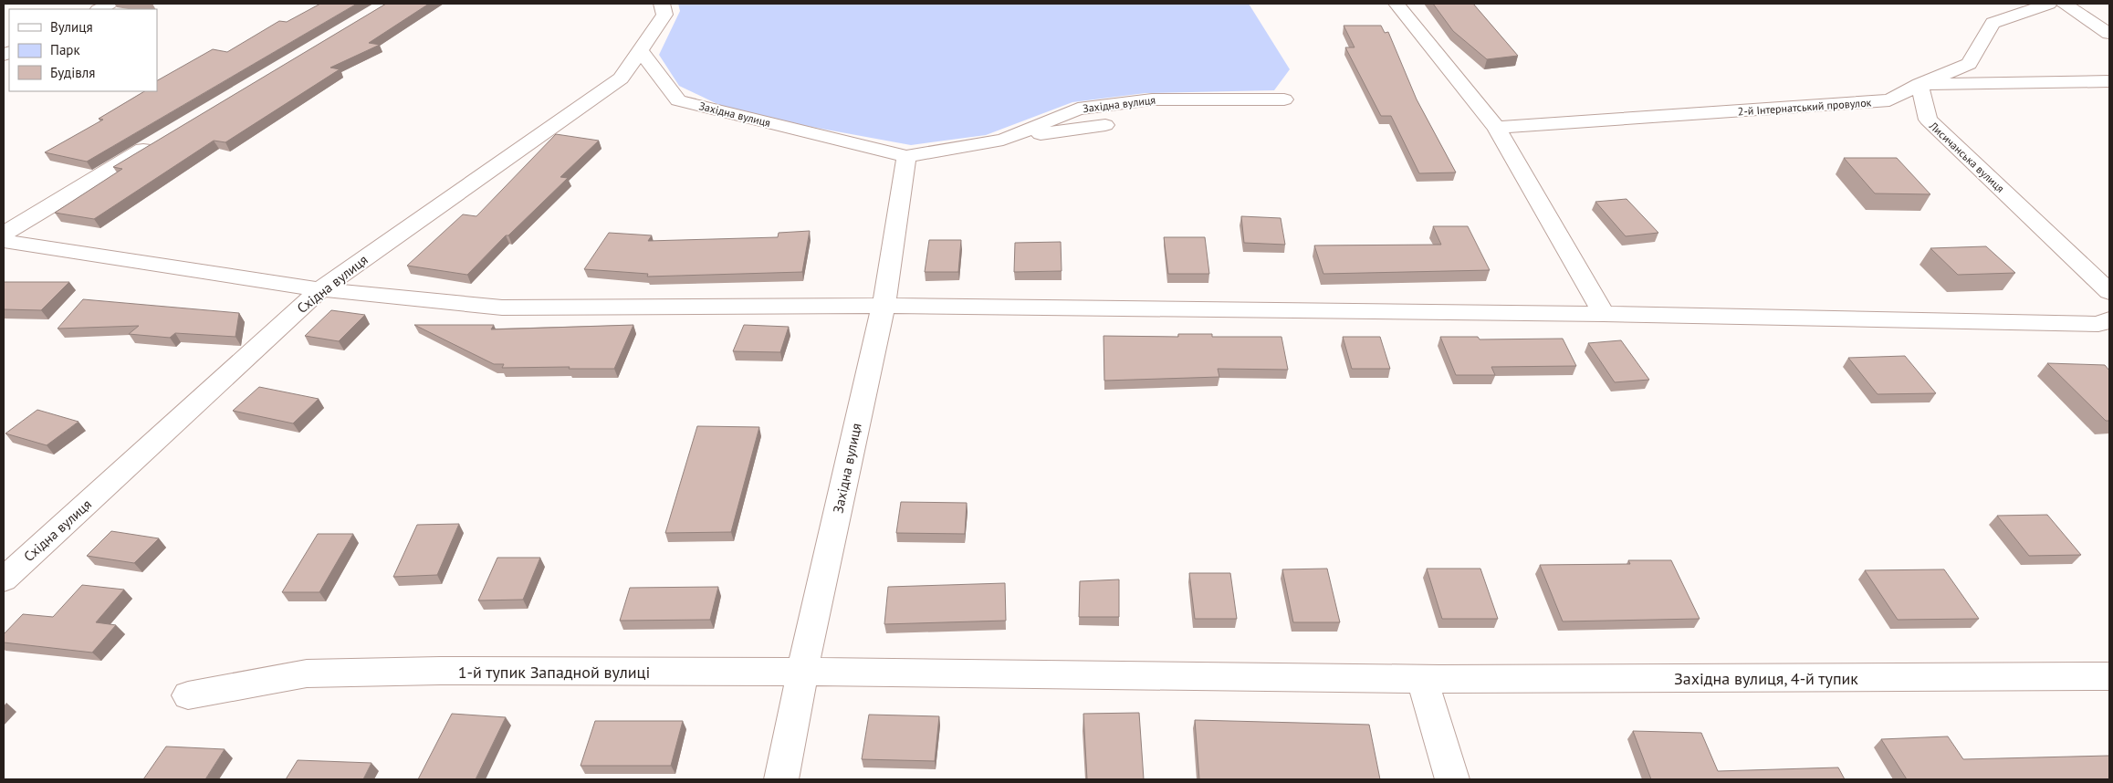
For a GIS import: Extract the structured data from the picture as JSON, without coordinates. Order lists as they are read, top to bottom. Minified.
{"streets":{"street":["Західна вулиця","2-й Інтернатський провулок","Лисичанська вулиця","Східна вулиця","1-й тупик Западной вулиці","Західна вулиця, 4-й тупик"]},"crossings":[["Західна вулиця","Східна вулиця"],["Західна вулиця","1-й тупик Западной вулиці"],["2-й Інтернатський провулок","Лисичанська вулиця"],["1-й тупик Западной вулиці","Західна вулиця, 4-й тупик"]],"legend":["Вулиця","Парк","Будівля"]}
